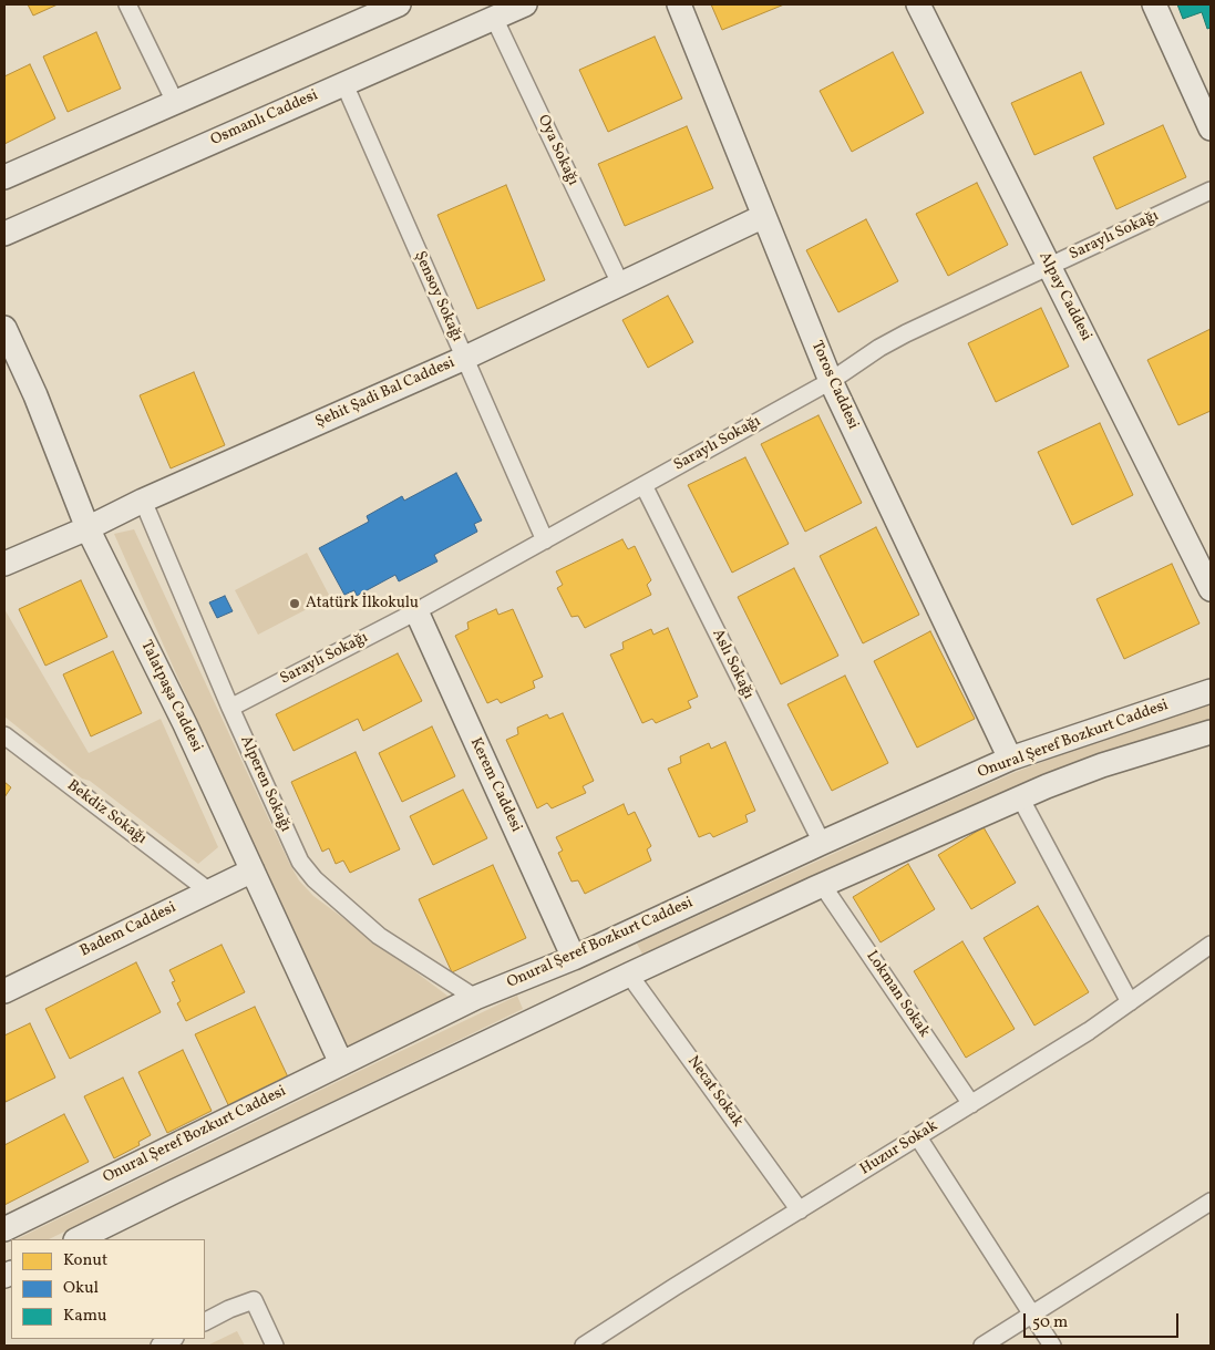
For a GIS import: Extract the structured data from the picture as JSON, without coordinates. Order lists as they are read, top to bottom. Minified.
{"streets":{"street":["Osmanlı Caddesi","Oya Sokağı","Saraylı Sokağı","Şensoy Sokağı","Alpay Caddesi","Toros Caddesi","Şehit Şadi Bal Caddesi","Aslı Sokağı","Talatpaşa Caddesi","Onural Şeref Bozkurt Caddesi","Alperen Sokağı","Kerem Caddesi","Bekdiz Sokağı","Badem Caddesi","Lokman Sokak","Necat Sokak","Huzur Sokak"]},"crossings":[["Osmanlı Caddesi","Oya Sokağı"],["Osmanlı Caddesi","Şensoy Sokağı"],["Oya Sokağı","Şehit Şadi Bal Caddesi"],["Saraylı Sokağı","Şensoy Sokağı"],["Saraylı Sokağı","Alpay Caddesi"],["Saraylı Sokağı","Toros Caddesi"],["Saraylı Sokağı","Aslı Sokağı"],["Saraylı Sokağı","Alperen Sokağı"],["Saraylı Sokağı","Kerem Caddesi"],["Şensoy Sokağı","Şehit Şadi Bal Caddesi"],["Toros Caddesi","Şehit Şadi Bal Caddesi"],["Toros Caddesi","Onural Şeref Bozkurt Caddesi"],["Şehit Şadi Bal Caddesi","Talatpaşa Caddesi"],["Şehit Şadi Bal Caddesi","Alperen Sokağı"],["Aslı Sokağı","Onural Şeref Bozkurt Caddesi"],["Talatpaşa Caddesi","Onural Şeref Bozkurt Caddesi"],["Talatpaşa Caddesi","Badem Caddesi"],["Onural Şeref Bozkurt Caddesi","Alperen Sokağı"],["Onural Şeref Bozkurt Caddesi","Kerem Caddesi"],["Bekdiz Sokağı","Badem Caddesi"],["Lokman Sokak","Huzur Sokak"],["Necat Sokak","Huzur Sokak"]],"places":["Atatürk İlkokulu"],"legend":["Konut","Okul","Kamu"],"scale_bar":"50 m"}
